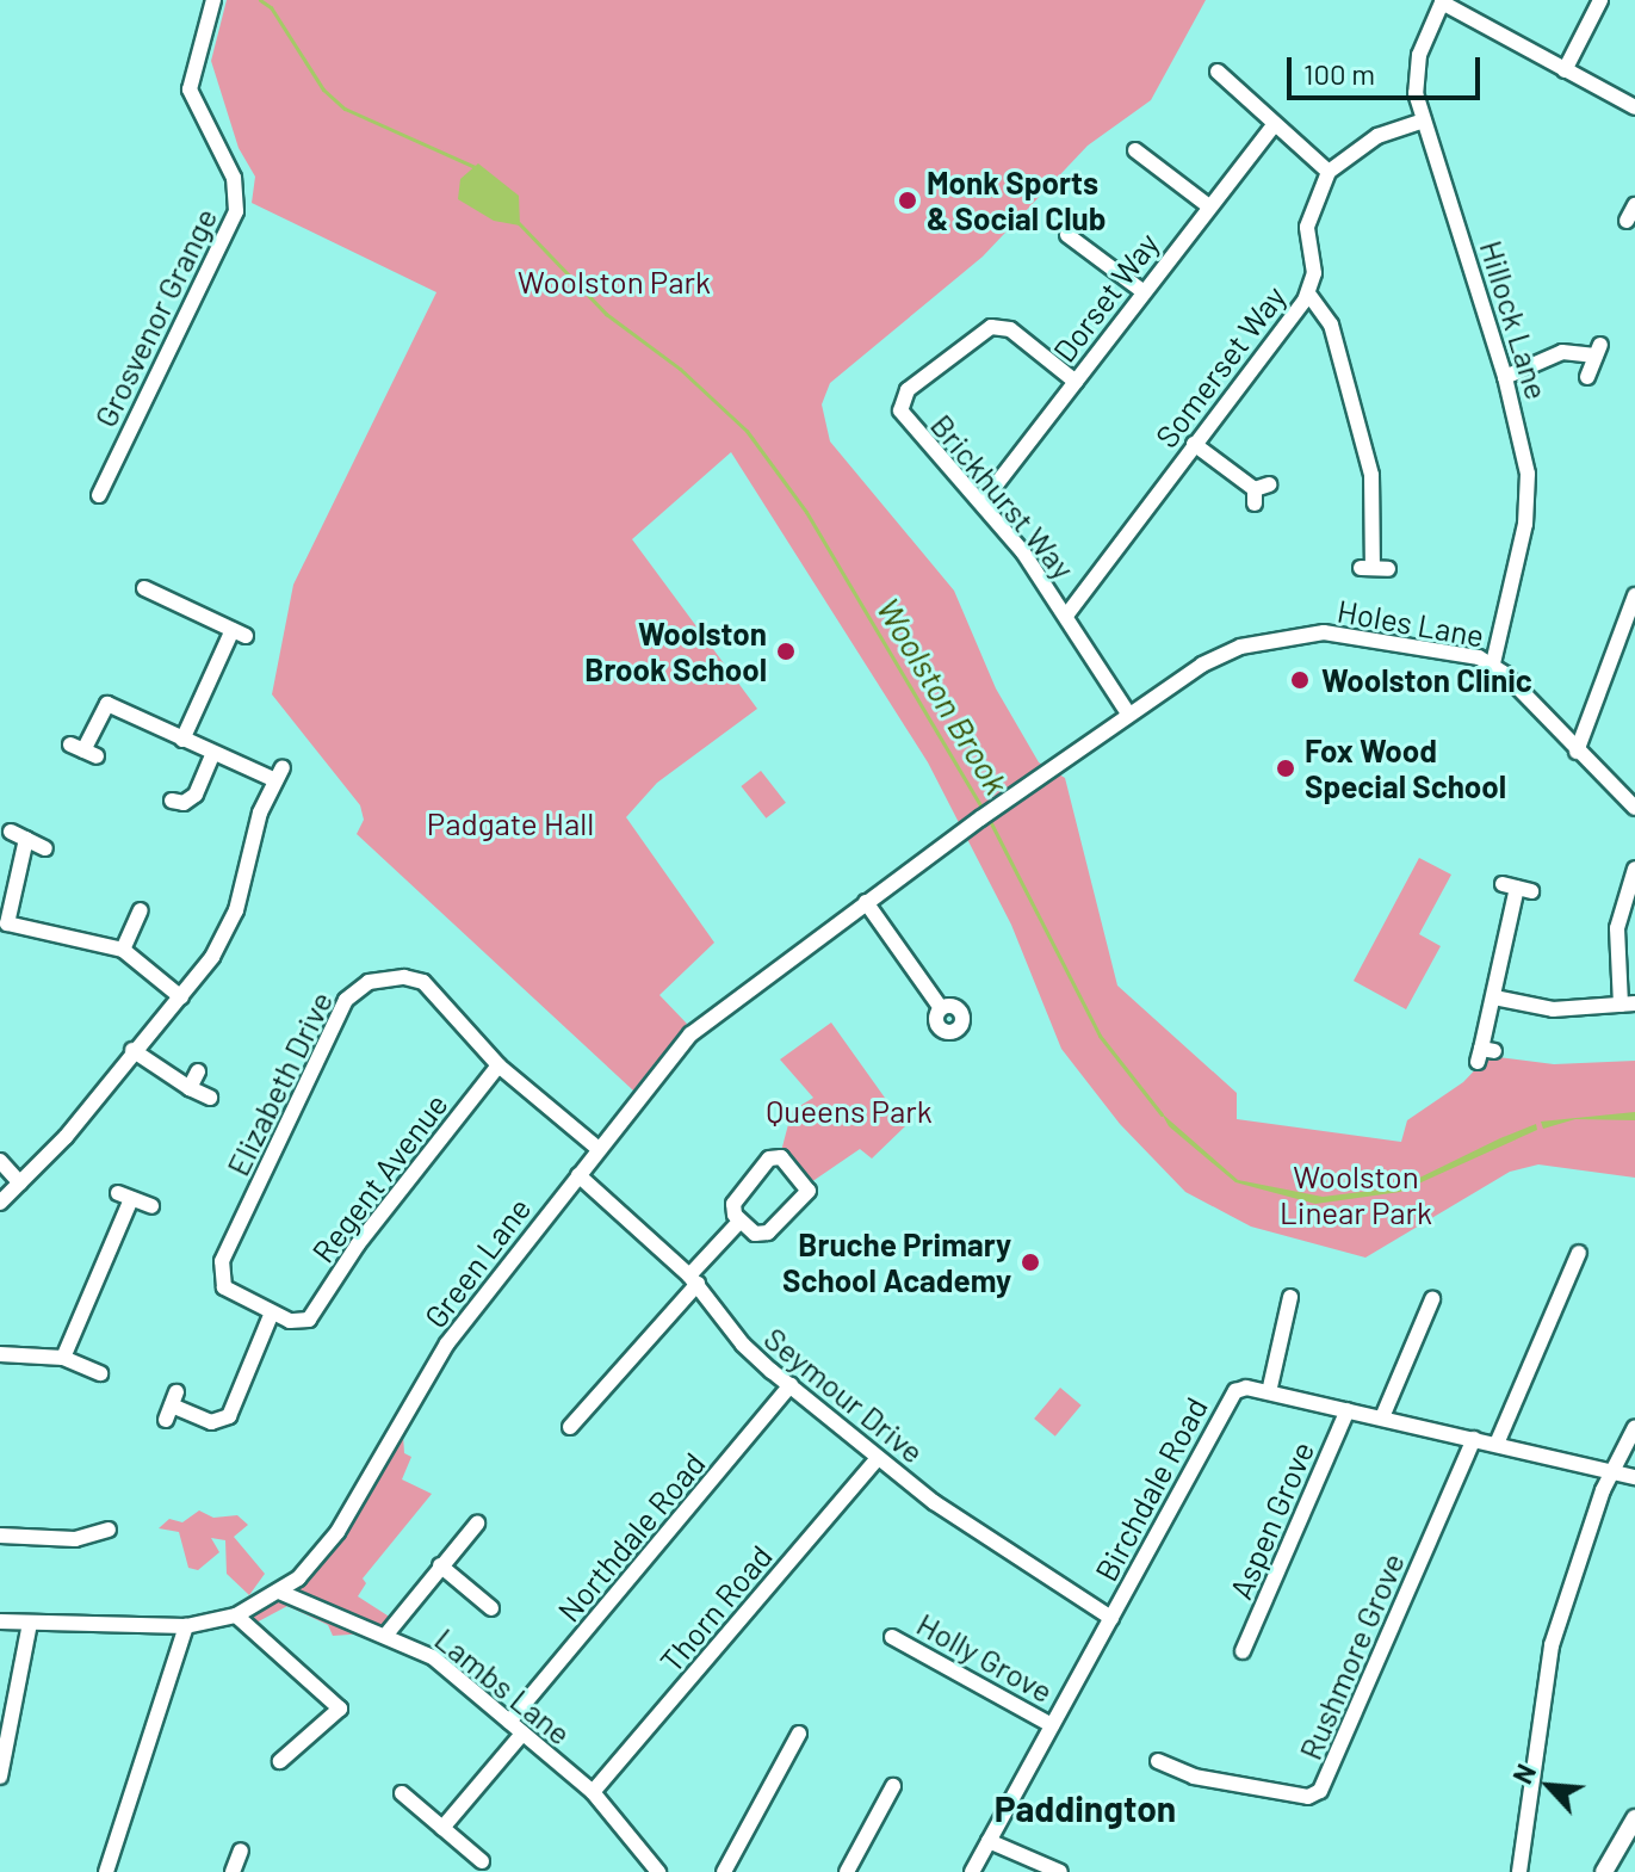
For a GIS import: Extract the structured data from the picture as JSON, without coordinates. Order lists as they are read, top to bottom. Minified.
{"streets":{"street":["Dorset Way","Grosvenor Grange","Hillock Lane","Somerset Way","Brickhurst Way","Holes Lane","Elizabeth Drive","Regent Avenue","Green Lane","Seymour Drive","Birchdale Road","Aspen Grove","Northdale Road","Thorn Road","Rushmore Grove","Holly Grove","Lambs Lane"]},"crossings":[["Dorset Way","Brickhurst Way"],["Hillock Lane","Holes Lane"],["Somerset Way","Brickhurst Way"],["Brickhurst Way","Holes Lane"],["Holes Lane","Green Lane"],["Elizabeth Drive","Regent Avenue"],["Elizabeth Drive","Green Lane"],["Green Lane","Seymour Drive"],["Green Lane","Lambs Lane"],["Seymour Drive","Birchdale Road"],["Seymour Drive","Northdale Road"],["Seymour Drive","Thorn Road"],["Birchdale Road","Aspen Grove"],["Birchdale Road","Rushmore Grove"],["Birchdale Road","Holly Grove"],["Northdale Road","Lambs Lane"],["Thorn Road","Lambs Lane"]],"districts":["Paddington"],"water":["Woolston Brook"],"parks":["Woolston Park","Padgate Hall","Queens Park","Woolston Linear Park"],"places":["Monk Sports & Social Club","Woolston Brook School","Woolston Clinic","Fox Wood Special School","Bruche Primary School Academy"],"scale_bar":"100 m","north":"top left"}
